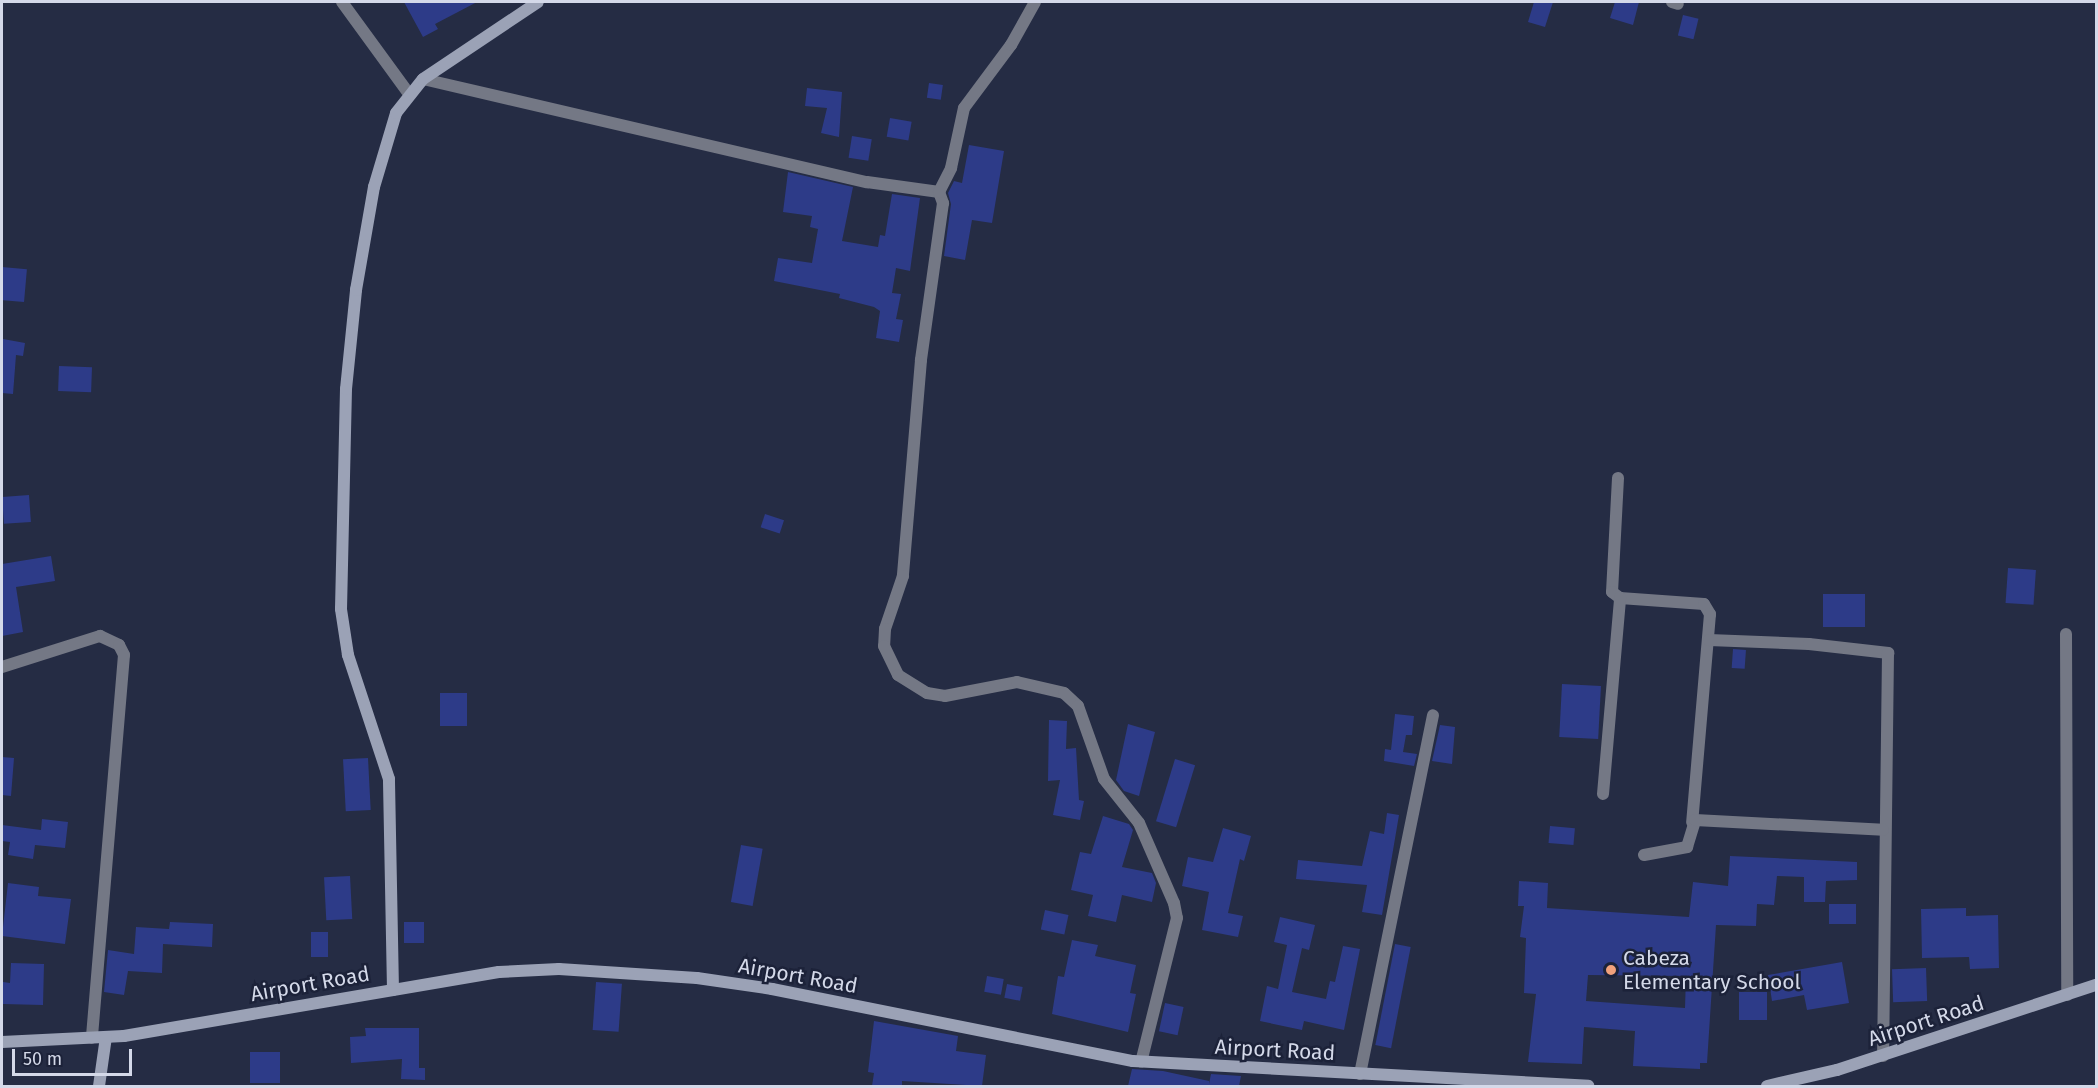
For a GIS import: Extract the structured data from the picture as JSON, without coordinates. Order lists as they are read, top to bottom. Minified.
{"streets":{"main road":["Airport Road"]},"places":["Cabeza Elementary School"],"scale_bar":"50 m"}
